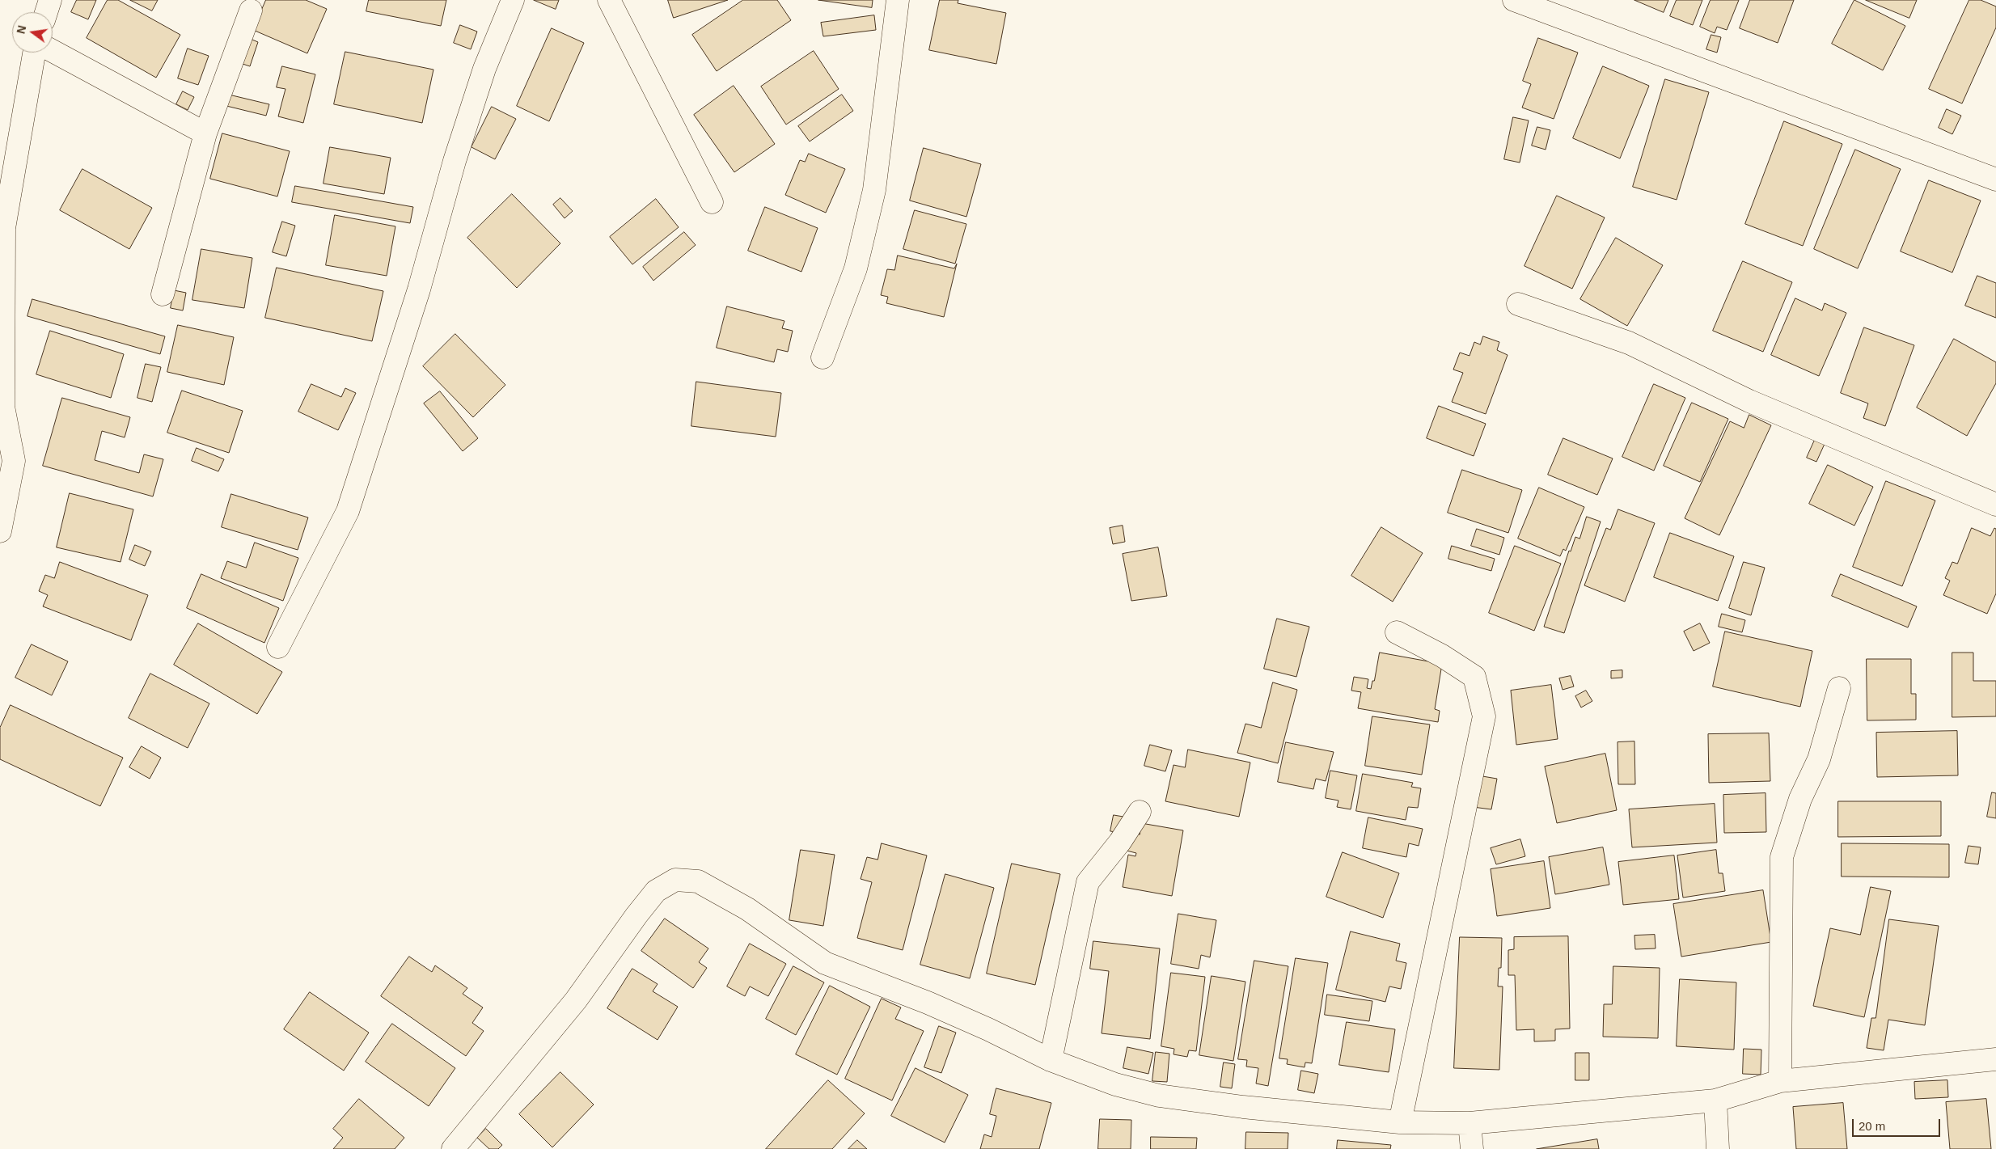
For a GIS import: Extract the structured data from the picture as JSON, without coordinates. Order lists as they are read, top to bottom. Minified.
{"scale_bar":"20 m","north":"left"}
